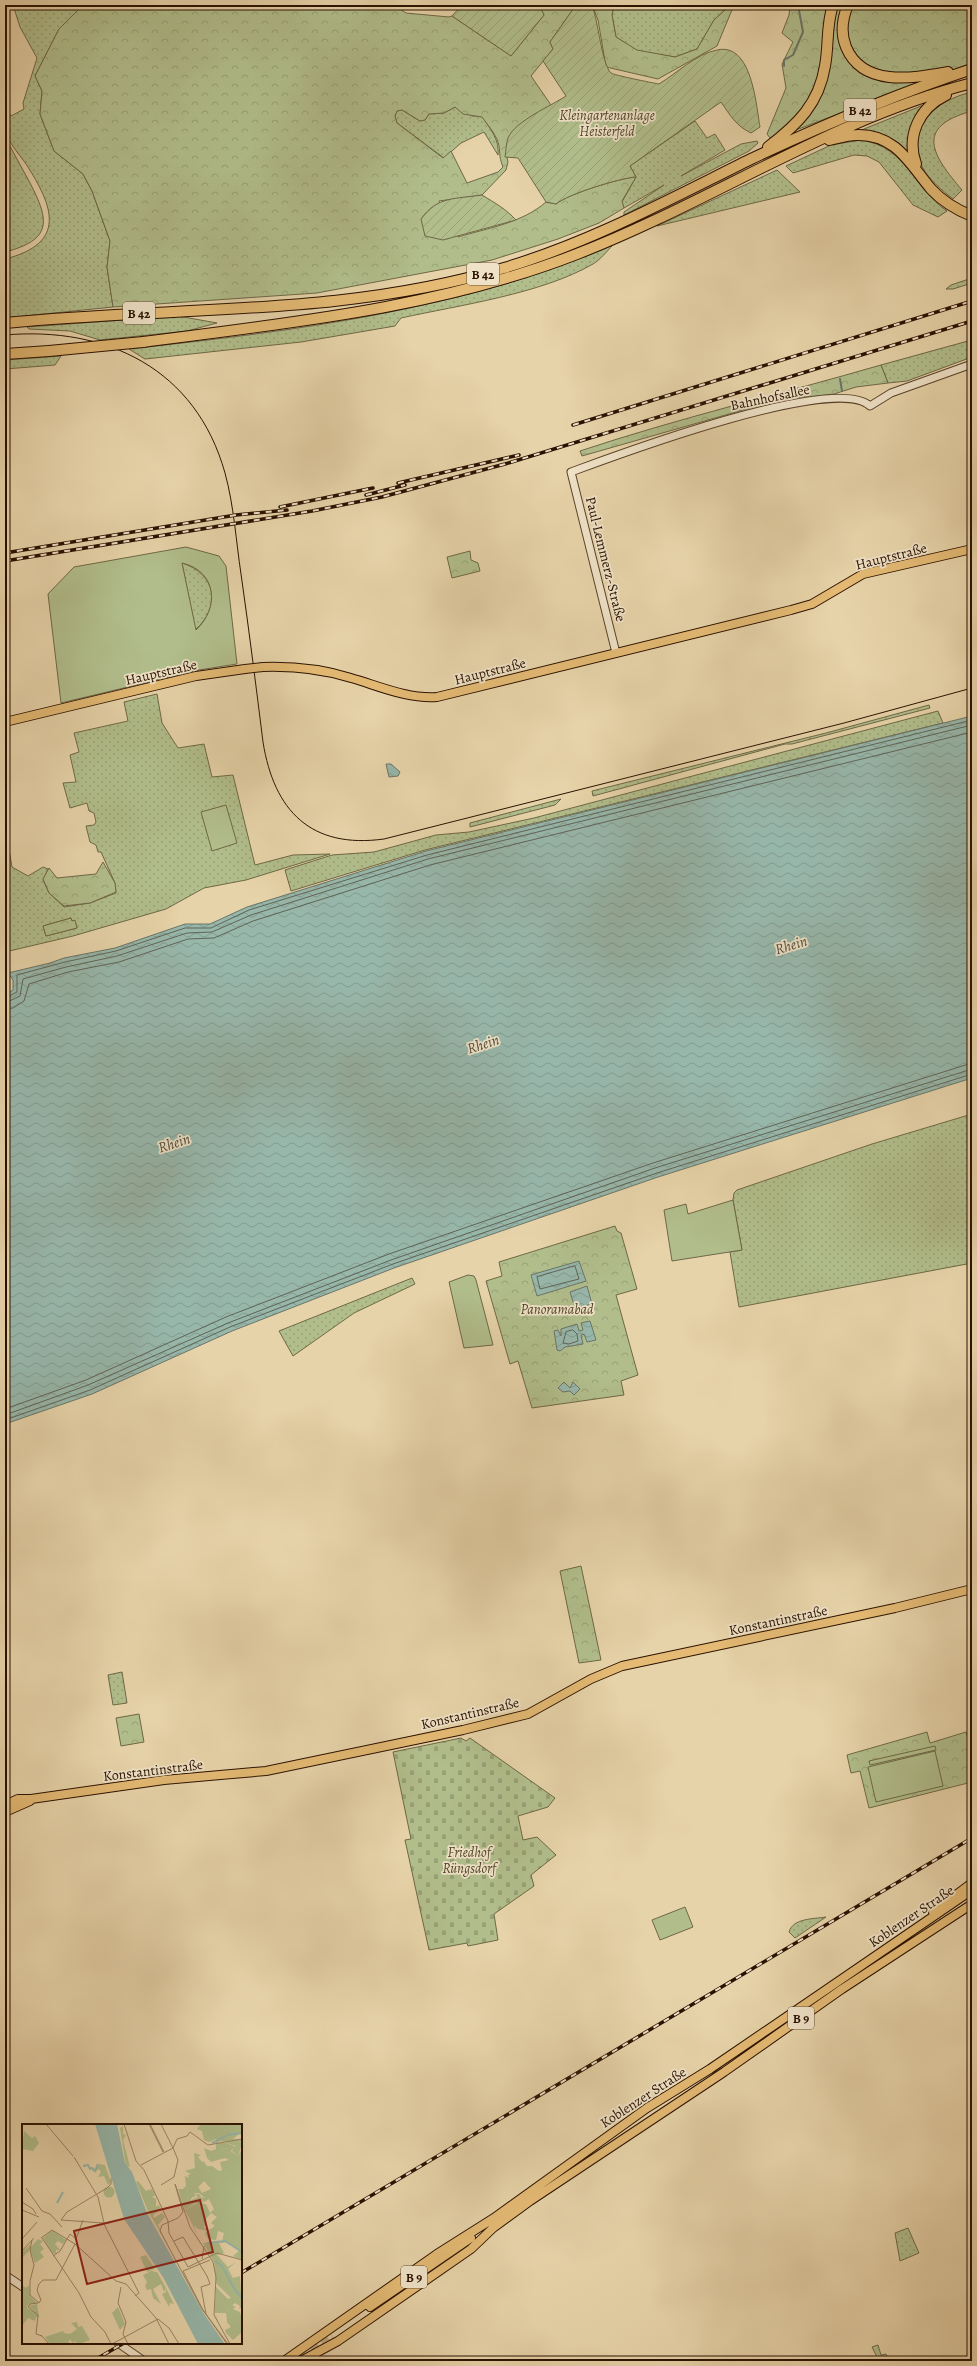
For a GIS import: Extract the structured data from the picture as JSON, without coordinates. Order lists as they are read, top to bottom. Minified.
{"streets":{"highway":["B 42"],"main road":["Hauptstraße","Konstantinstraße","Koblenzer Straße","B 9"],"street":["Bahnhofsallee","Paul-Lemmerz-Straße"]},"crossings":[["Bahnhofsallee","Paul-Lemmerz-Straße"],["Hauptstraße","Paul-Lemmerz-Straße"]],"water":["Rhein"],"parks":["Kleingartenanlage Heisterfeld","Panoramabad","Friedhof Rüngsdorf"]}
